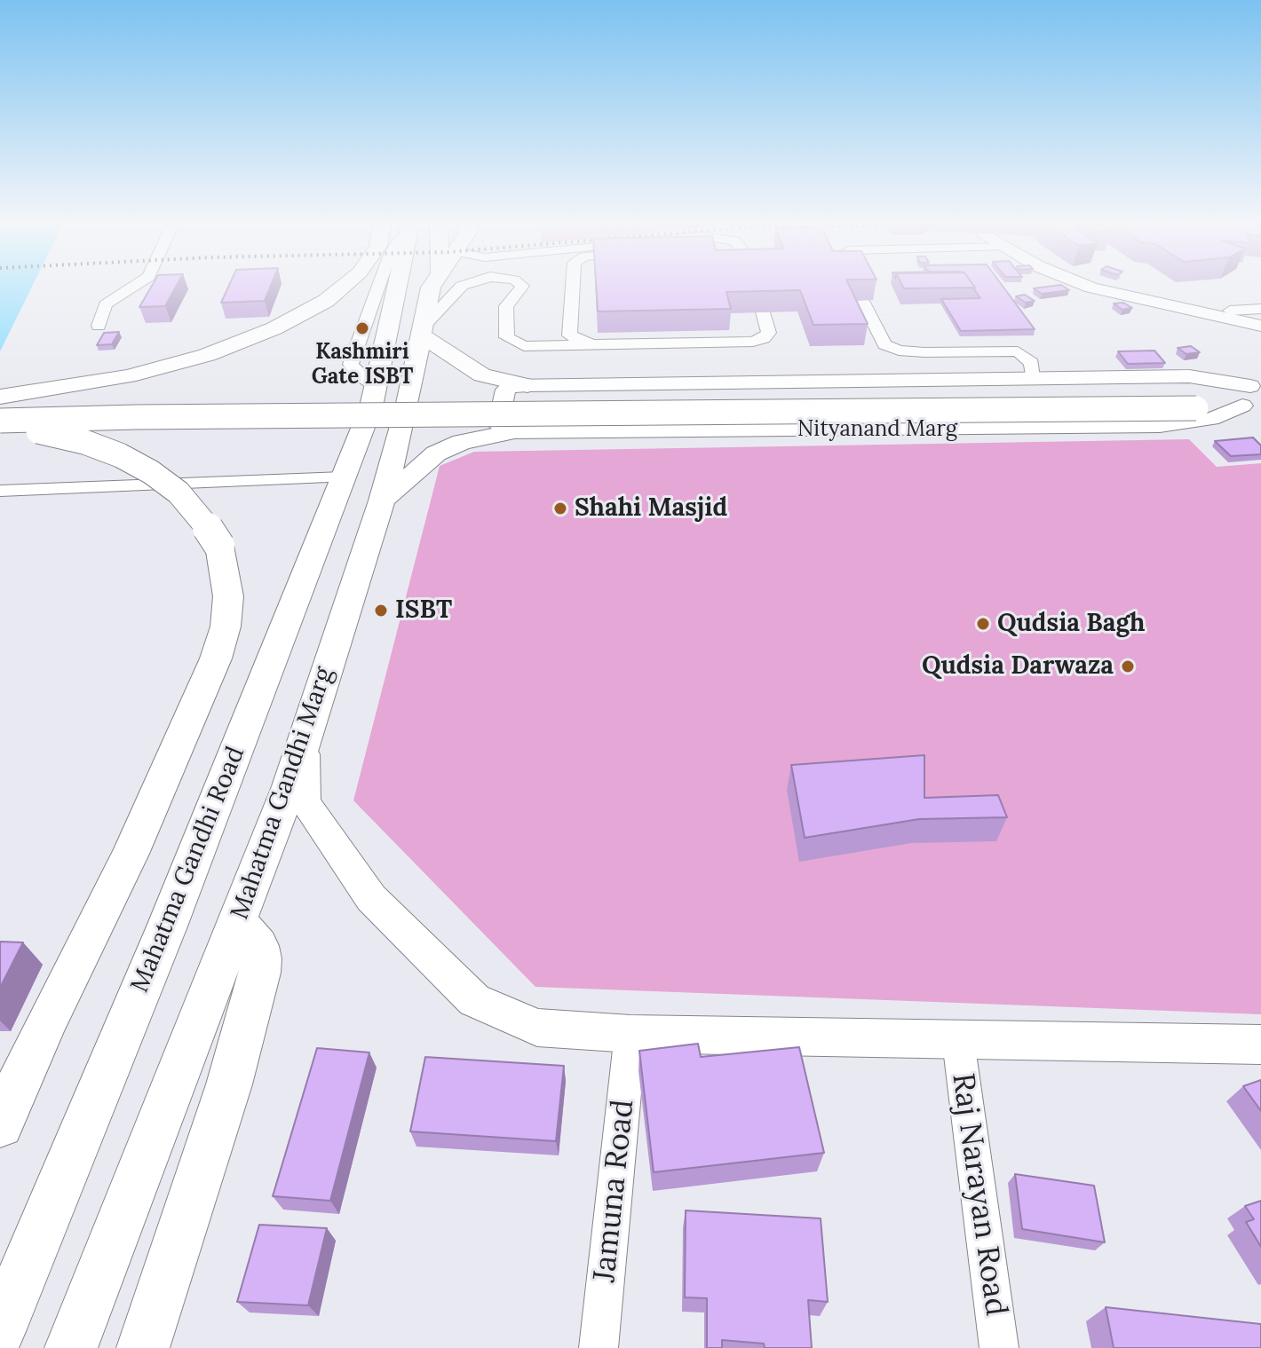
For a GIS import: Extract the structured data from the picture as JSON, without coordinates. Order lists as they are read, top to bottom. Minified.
{"streets":{"highway":["Mahatma Gandhi Marg","Mahatma Gandhi Road"],"main road":["Nityanand Marg"],"street":["Jamuna Road","Raj Narayan Road"]},"crossings":[["Mahatma Gandhi Marg","Mahatma Gandhi Road"]],"places":["Kashmiri Gate ISBT","Shahi Masjid","ISBT","Qudsia Bagh","Qudsia Darwaza"]}
